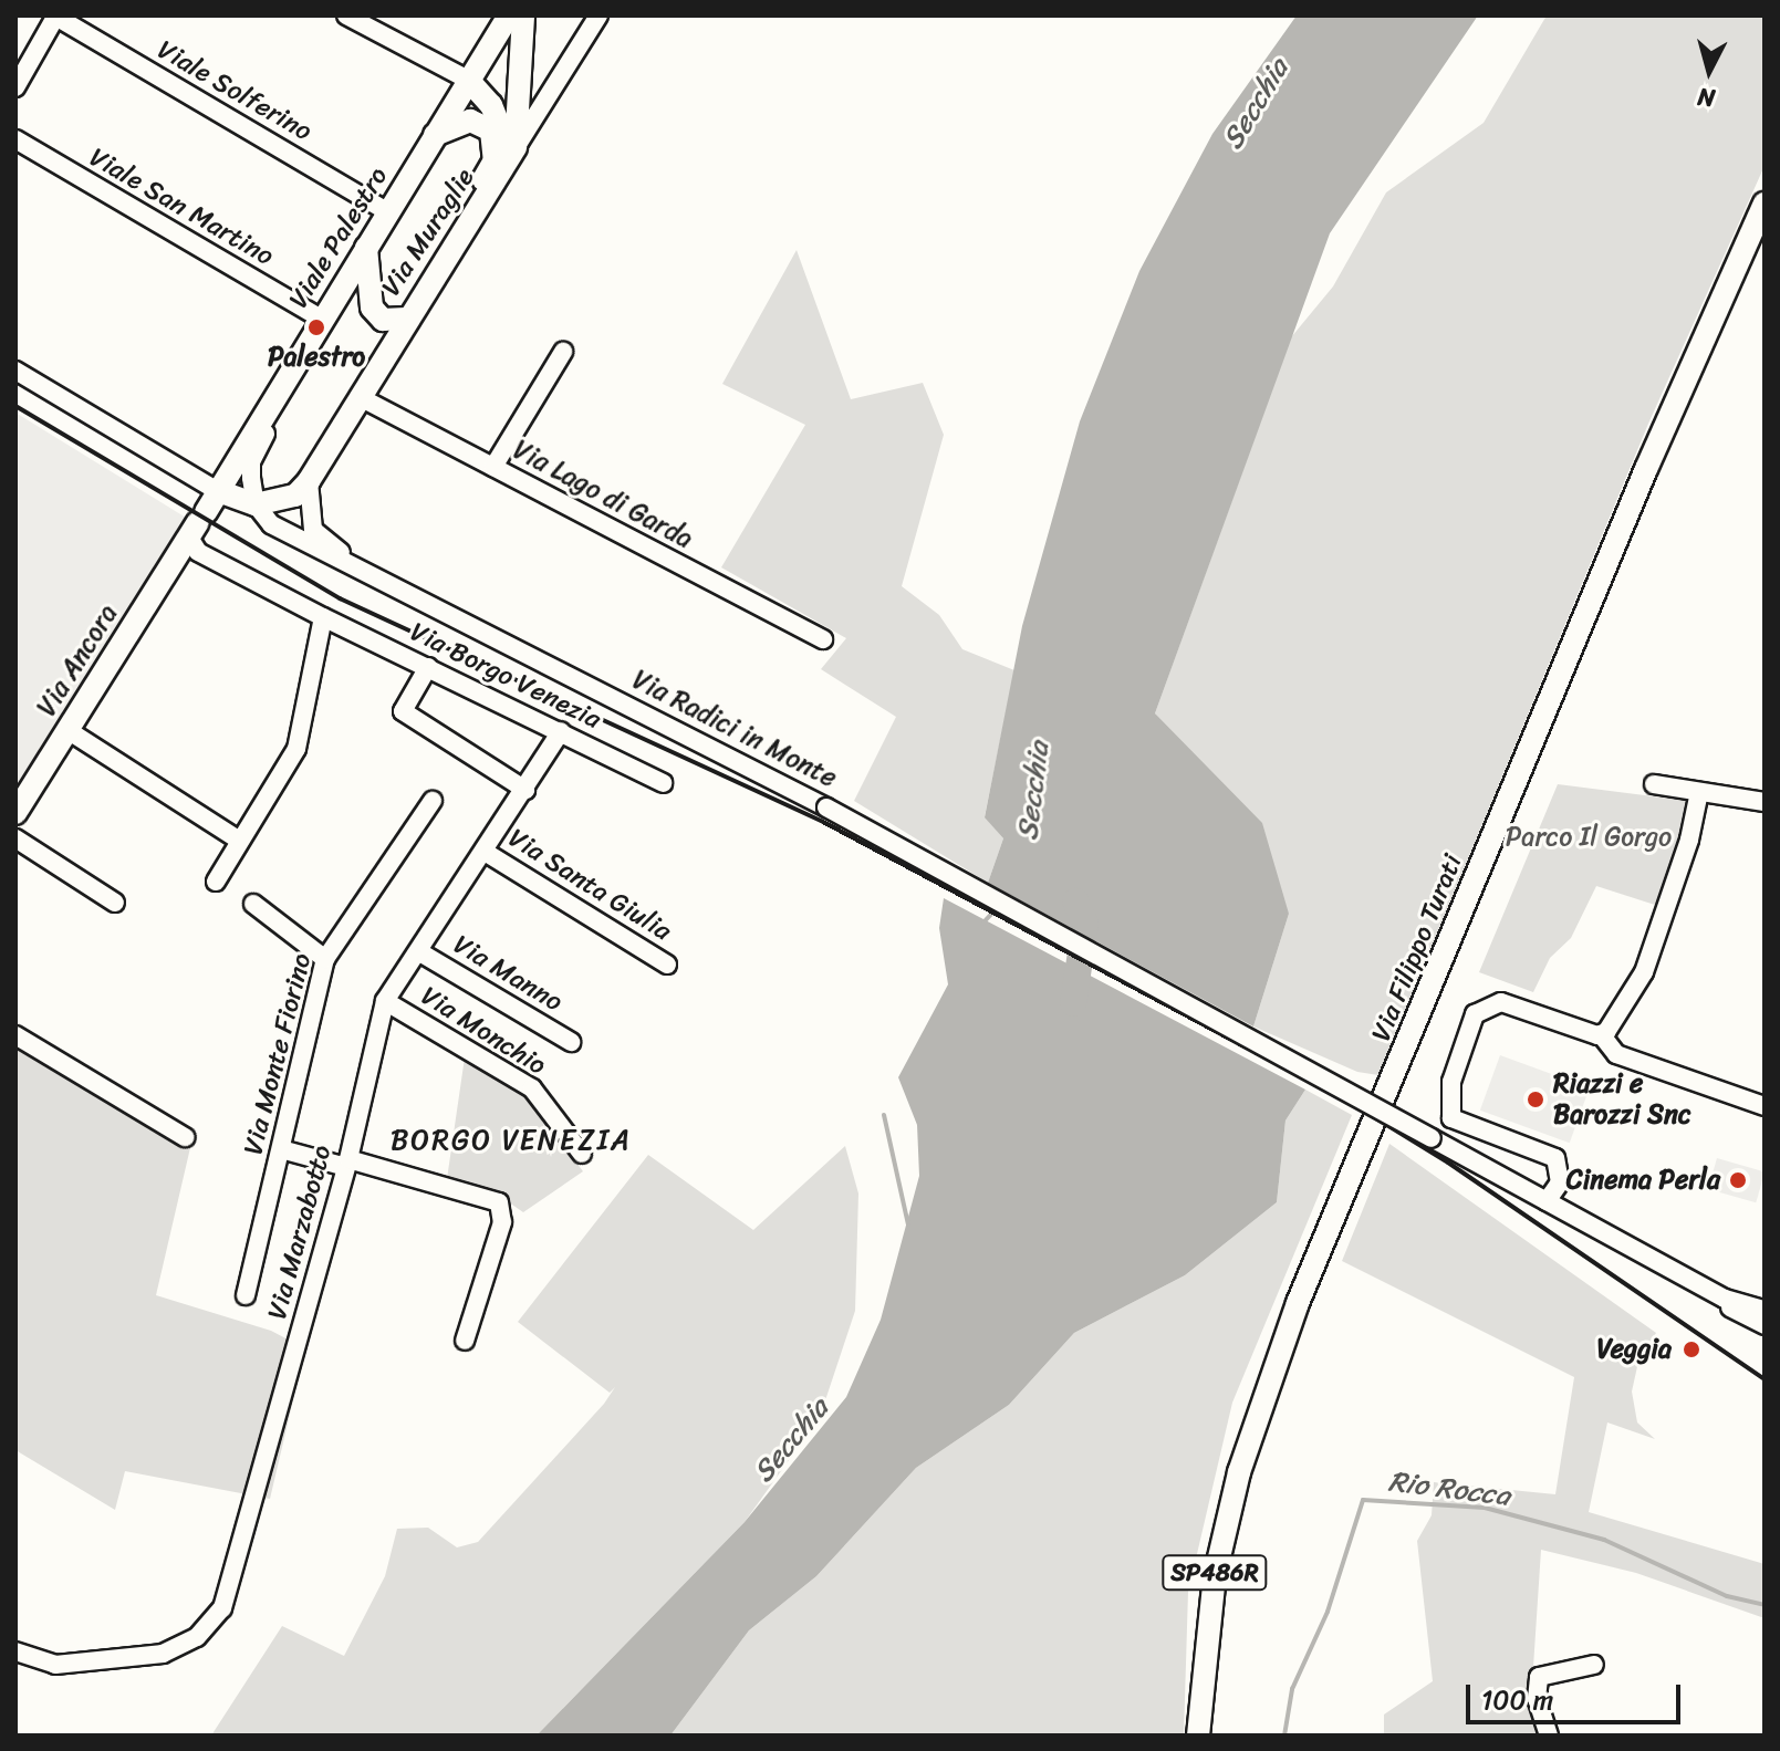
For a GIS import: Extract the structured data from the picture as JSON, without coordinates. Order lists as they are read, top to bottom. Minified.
{"streets":{"main road":["Via Muraglie","Viale Palestro","Via Ancora","Via Radici in Monte","Via Filippo Turati","SP486R"],"street":["Viale Solferino","Viale San Martino","Via Lago di Garda","Via Borgo Venezia","Via Santa Giulia","Via Manno","Via Monchio","Via Monte Fiorino","Via Marzabotto"]},"crossings":[["Viale Solferino","Viale Palestro"],["Viale San Martino","Viale Palestro"],["Via Muraglie","Via Lago di Garda"],["Viale Palestro","Via Ancora"],["Viale Palestro","Via Radici in Monte"],["Via Ancora","Via Borgo Venezia"],["Via Ancora","Via Radici in Monte"],["Via Borgo Venezia","Via Marzabotto"],["Via Santa Giulia","Via Marzabotto"],["Via Manno","Via Marzabotto"],["Via Monchio","Via Marzabotto"]],"districts":["BORGO VENEZIA"],"water":["Secchia","Rio Rocca"],"parks":["Parco Il Gorgo"],"places":["Palestro","Riazzi e Barozzi Snc","Cinema Perla","Veggia"],"scale_bar":"100 m","north":"bottom"}
